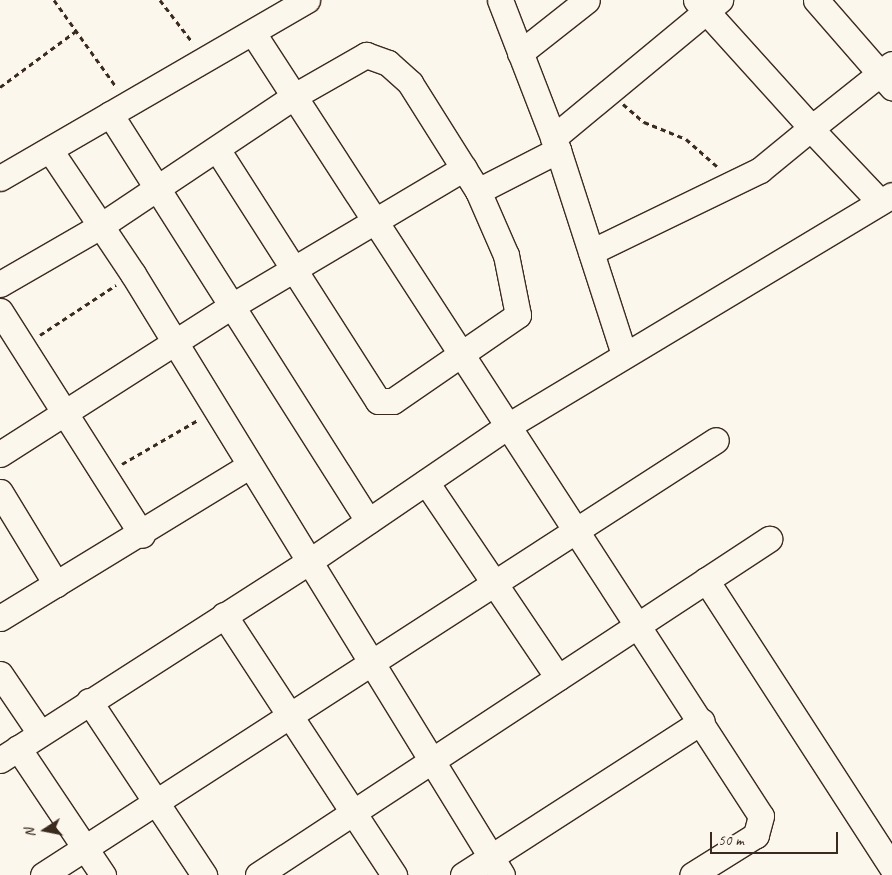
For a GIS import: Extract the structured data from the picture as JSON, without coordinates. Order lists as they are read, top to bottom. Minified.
{"scale_bar":"50 m","north":"left"}
